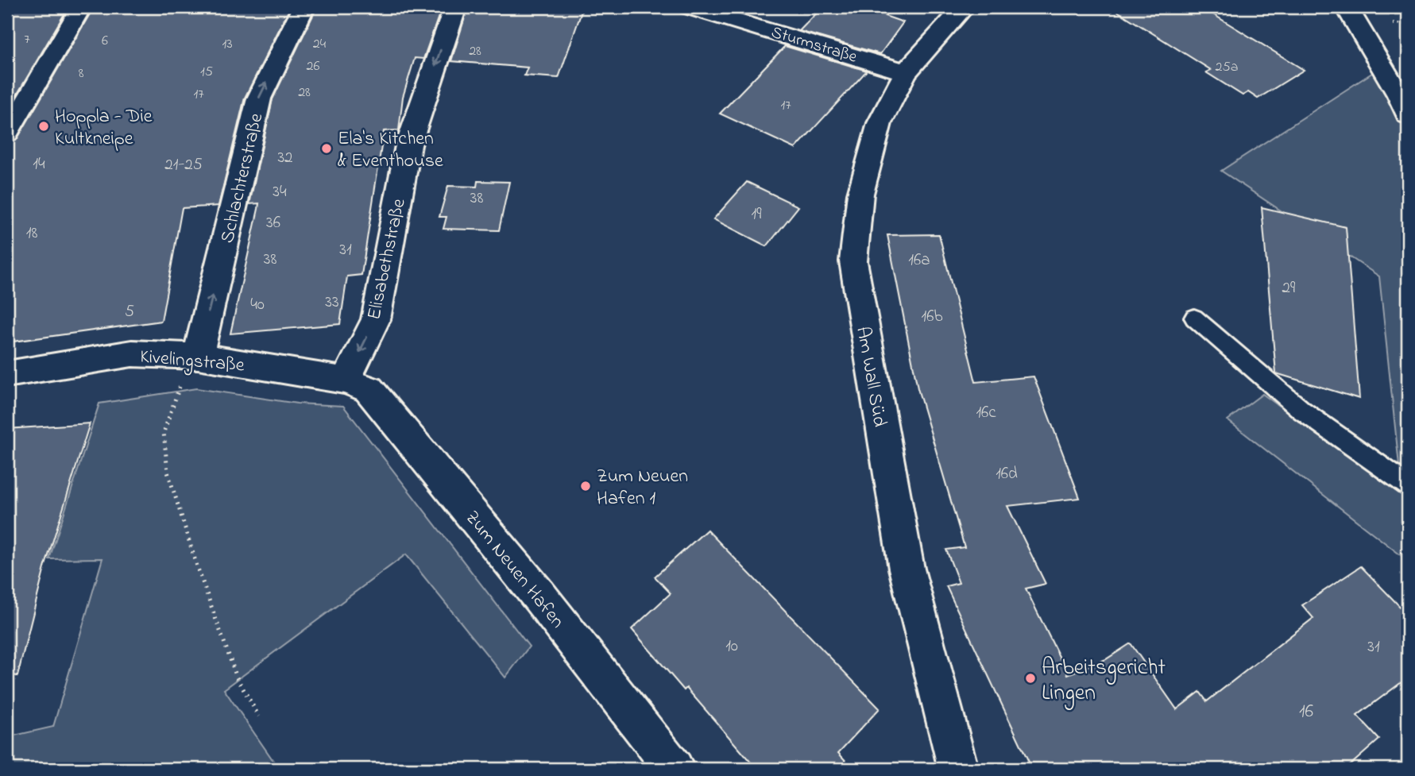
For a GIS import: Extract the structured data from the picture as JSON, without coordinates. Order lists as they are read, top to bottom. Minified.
{"streets":{"street":["Sturmstraße","Schlachterstraße","Elisabethstraße","Kivelingstraße","Am Wall Süd","Zum Neuen Hafen"]},"crossings":[["Sturmstraße","Am Wall Süd"],["Schlachterstraße","Kivelingstraße"],["Elisabethstraße","Kivelingstraße"],["Elisabethstraße","Zum Neuen Hafen"],["Kivelingstraße","Zum Neuen Hafen"]],"one_way":["Elisabethstraße"],"places":["Hoppla - Die Kultkneipe","Ela's Kitchen & Eventhouse","Zum Neuen Hafen 1","Arbeitsgericht Lingen"],"house_numbers":["7","6","13","24","28","26","25a","15","8","28","17","17","32","14","21-25","34","38","19","36","18","31","38","16a","29","33","40","5","16b","16c","16d","10","31","16"]}
